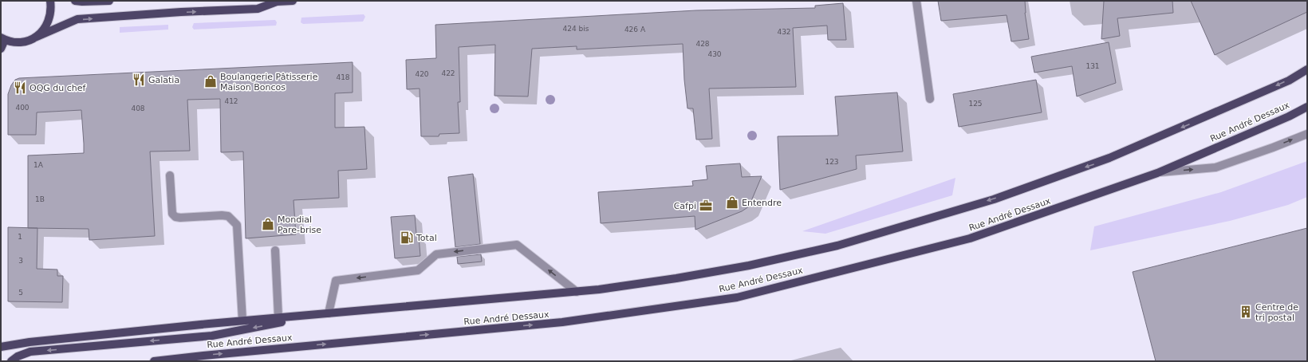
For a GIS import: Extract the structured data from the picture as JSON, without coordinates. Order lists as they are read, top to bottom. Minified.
{"streets":{"main road":["Rue André Dessaux"]},"places":{"restaurant":["Galatia","OQG du chef"],"shop":["Boulangerie Pâtisserie Maison Boncos","Entendre","Mondial Pare-brise"],"office":["Cafpi"],"fuel station":["Total"],"building":["Centre de tri postal"]},"house_numbers":["424 bis","426 A","432","428","430","131","422","420","418","412","125","400","408","123","1A","1B","1","3","5"]}
